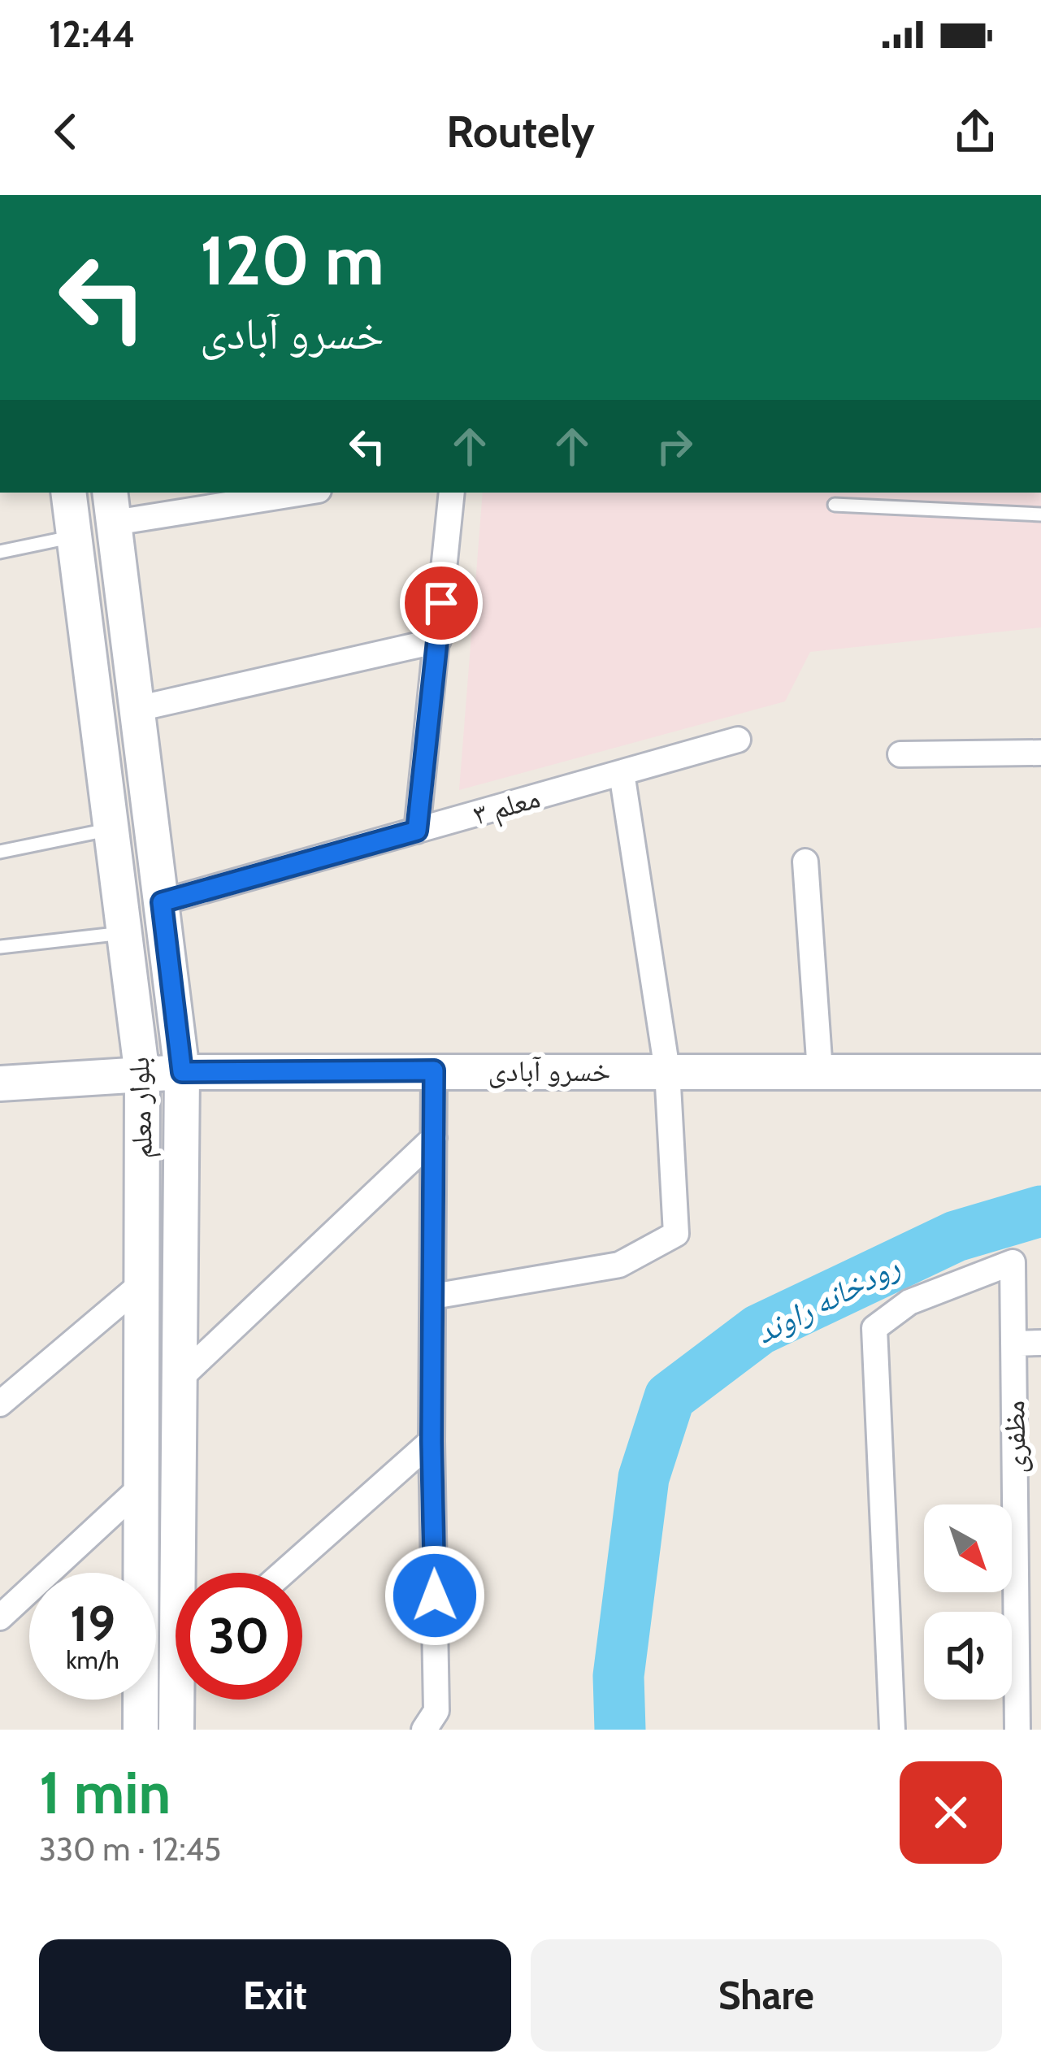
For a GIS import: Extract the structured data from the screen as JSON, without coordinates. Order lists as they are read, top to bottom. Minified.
{"streets":{"main road":["خسرو آبادی","بلوار معلم"],"street":["معلم ۳","مظفری"]},"crossings":[["معلم ۳","بلوار معلم"],["خسرو آبادی","بلوار معلم"]],"water":["رودخانه راوند"],"north":"bottom right","page":{"status":"12:44","header":"Routely","turn":["120 m","خسرو آبادی"],"speed":"19 km/h","limit":"30","heading":["1 min","330 m · 12:45"],"buttons":["Exit","Share"]}}
